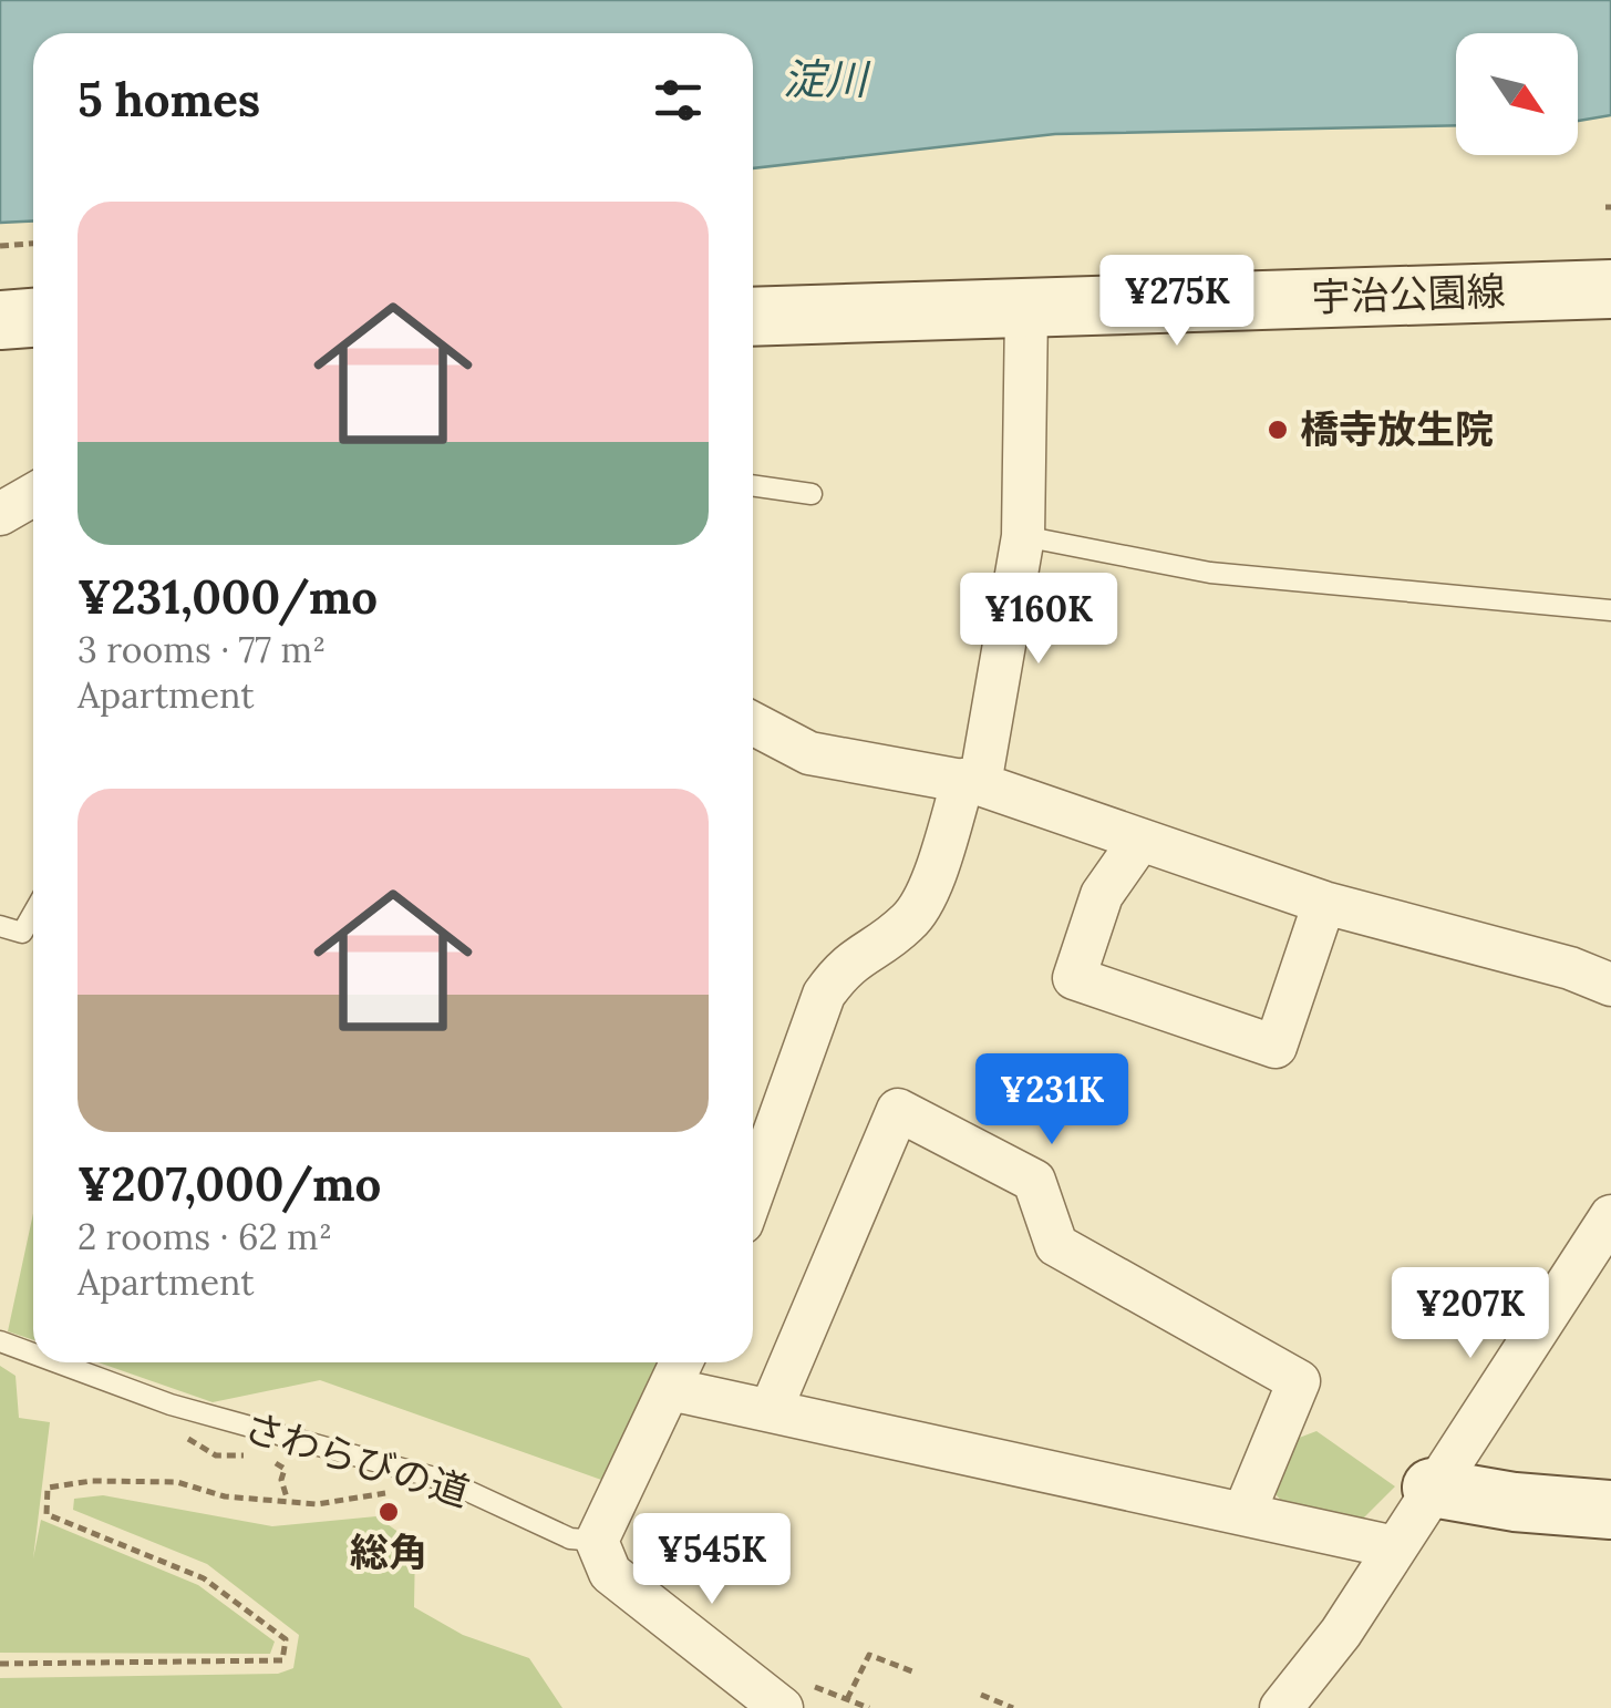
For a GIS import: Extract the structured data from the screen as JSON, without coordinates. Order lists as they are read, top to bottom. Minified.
{"streets":{"main road":["宇治公園線"],"lane":["さわらびの道"]},"water":["淀川"],"places":["橋寺放生院","総角"],"north":"bottom right","page":{"heading":"5 homes","list":[{"name":"¥231,000/mo","note":"3 rooms · 77 m² · Apartment"},{"name":"¥207,000/mo","note":"2 rooms · 62 m² · Apartment"}],"price":["¥275K","¥160K","¥231K","¥207K","¥545K"]}}
